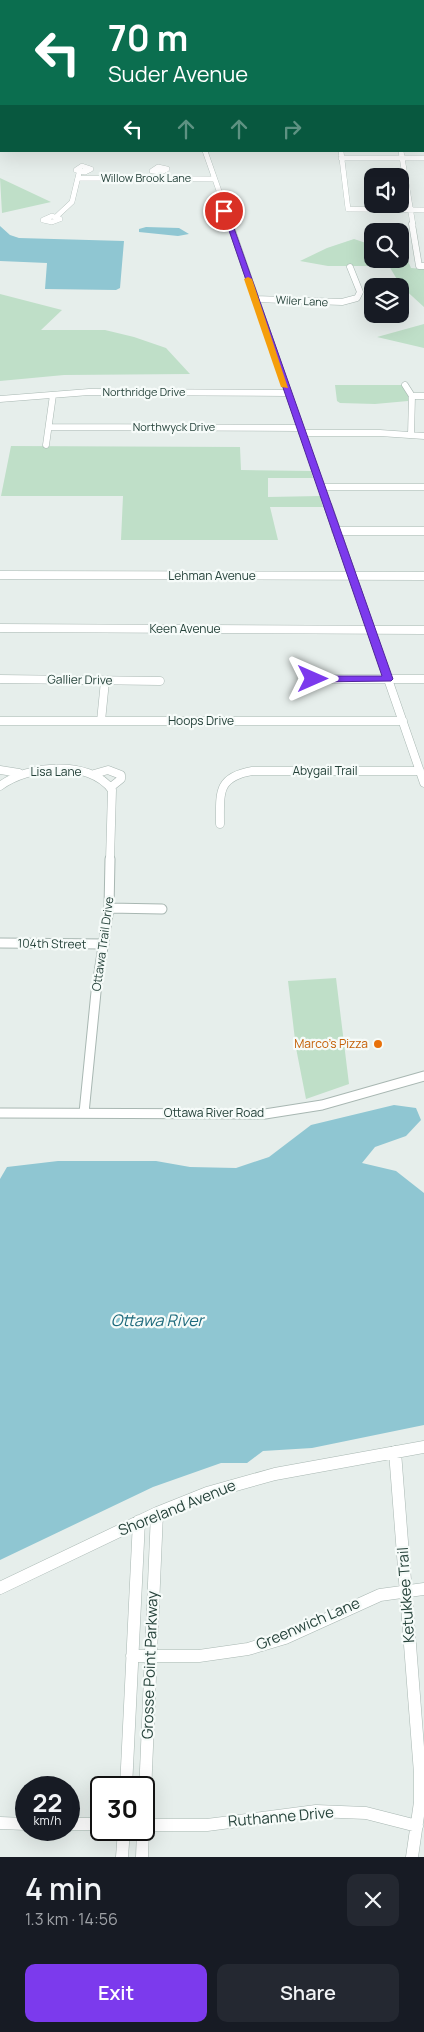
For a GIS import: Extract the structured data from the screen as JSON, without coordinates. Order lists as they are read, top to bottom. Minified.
{"streets":{"street":["Willow Brook Lane","Wiler Lane","Northridge Drive","Northwyck Drive","Lehman Avenue","Keen Avenue","Gallier Drive","Hoops Drive","Abygail Trail","Lisa Lane","104th Street","Ottawa Trail Drive","Ottawa River Road","Shoreland Avenue","Ketukkee Trail","Greenwich Lane","Grosse Point Parkway","Ruthanne Drive"]},"crossings":[["Lisa Lane","Ottawa Trail Drive"],["104th Street","Ottawa Trail Drive"],["Ottawa Trail Drive","Ottawa River Road"],["Shoreland Avenue","Ketukkee Trail"],["Shoreland Avenue","Grosse Point Parkway"],["Ketukkee Trail","Greenwich Lane"],["Ketukkee Trail","Ruthanne Drive"],["Greenwich Lane","Grosse Point Parkway"]],"water":["Ottawa River"],"places":["Marco's Pizza"],"page":{"turn":["70 m","Suder Avenue"],"speed":"22 km/h","limit":"30","heading":["4 min","1.3 km · 14:56"],"buttons":["Exit","Share"]}}
